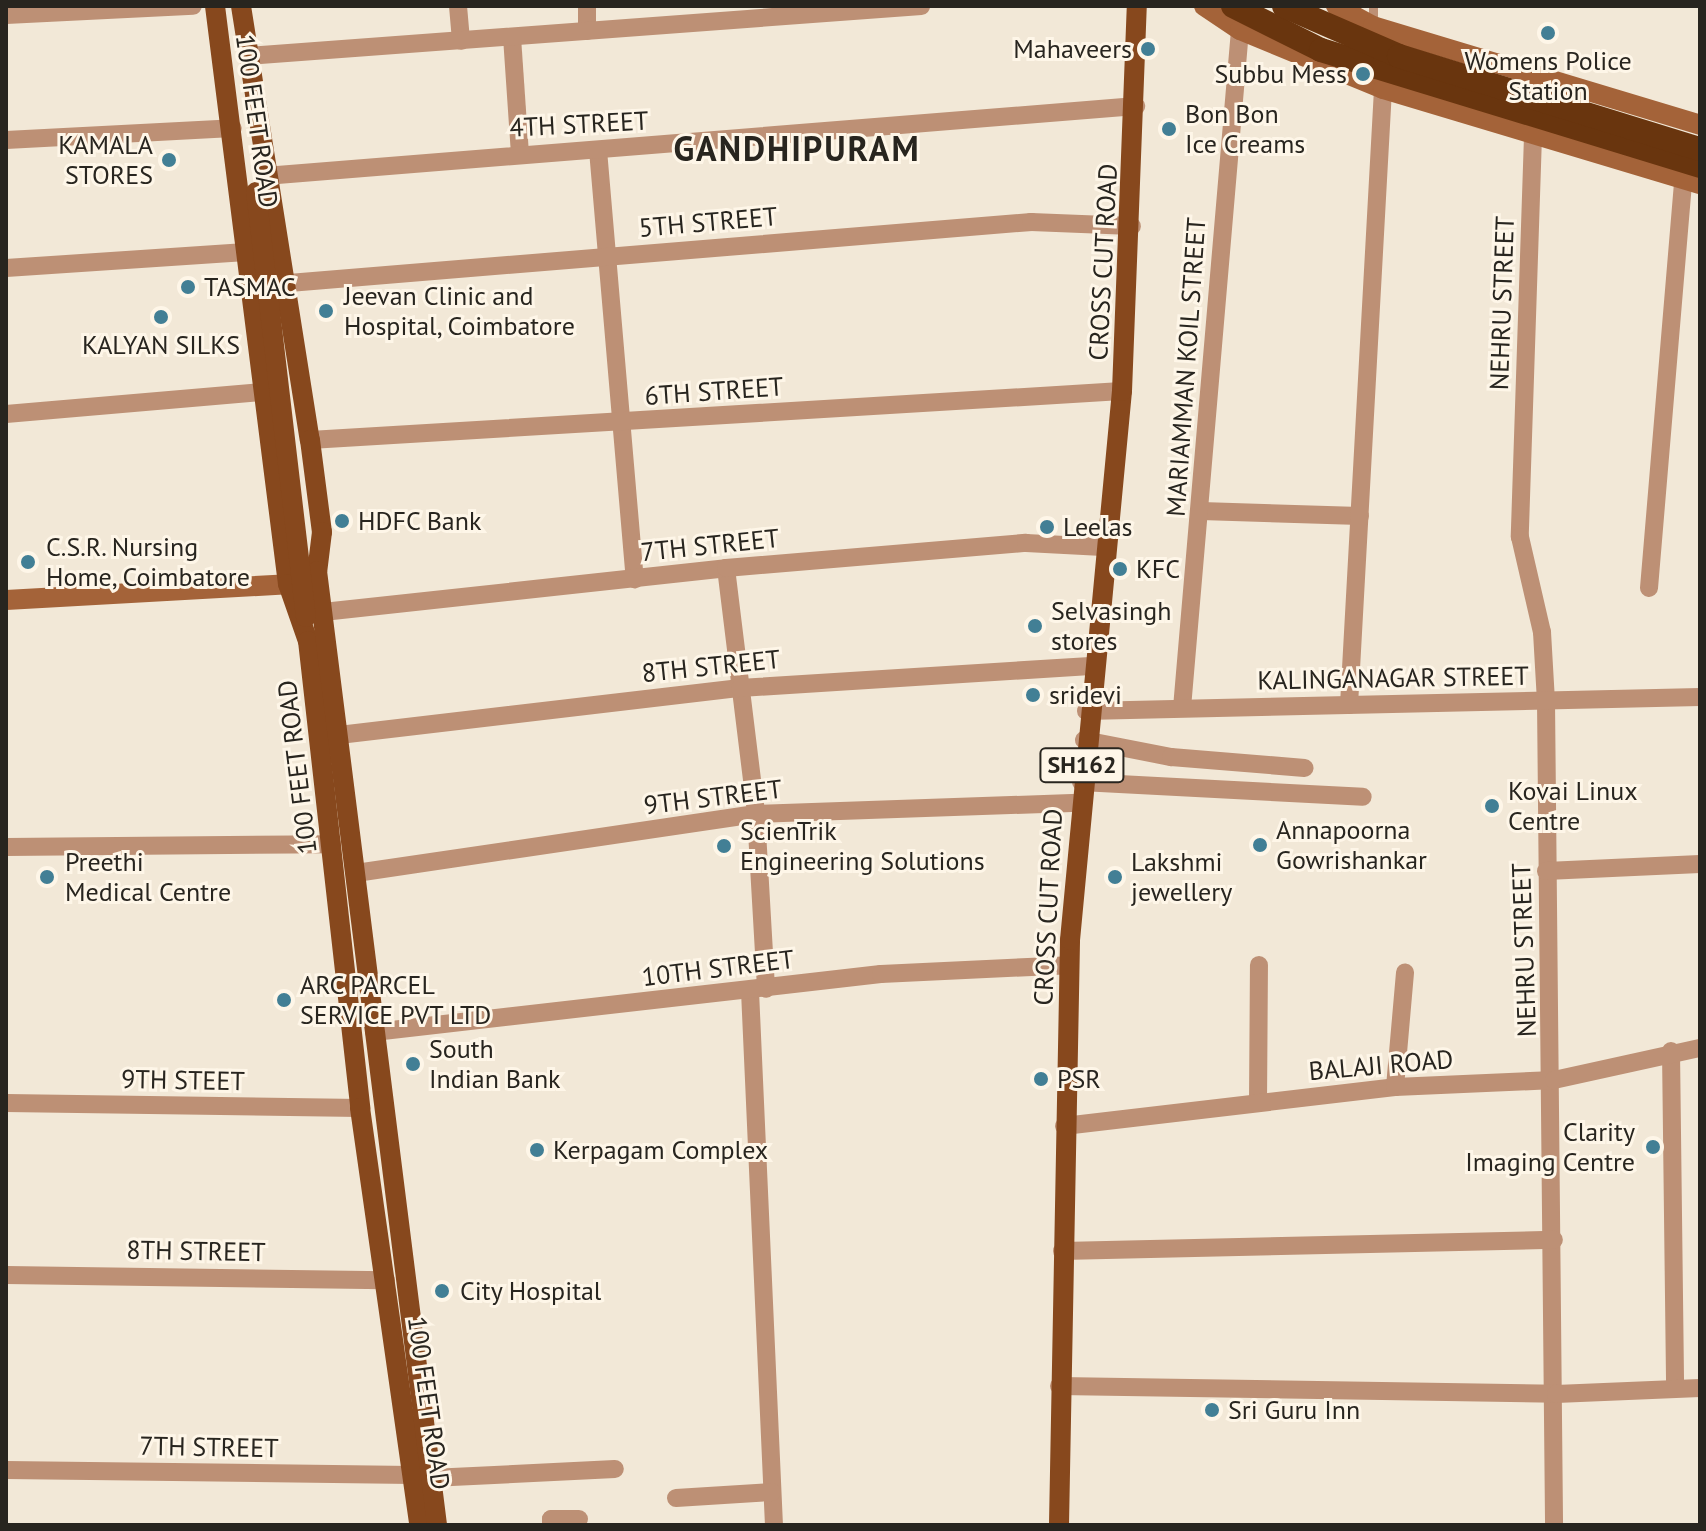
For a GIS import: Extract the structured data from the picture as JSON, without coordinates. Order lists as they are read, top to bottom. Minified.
{"streets":{"main road":["100 FEET ROAD","CROSS CUT ROAD","SH162"],"street":["4TH STREET","5TH STREET","NEHRU STREET","MARIAMMAN KOIL STREET","6TH STREET","7TH STREET","8TH STREET","KALINGANAGAR STREET","9TH STREET","10TH STREET","BALAJI ROAD","9TH STEET"]},"crossings":[["100 FEET ROAD","4TH STREET"],["100 FEET ROAD","5TH STREET"],["100 FEET ROAD","6TH STREET"],["100 FEET ROAD","7TH STREET"],["100 FEET ROAD","8TH STREET"],["100 FEET ROAD","9TH STREET"],["100 FEET ROAD","10TH STREET"],["100 FEET ROAD","9TH STEET"],["4TH STREET","CROSS CUT ROAD"],["5TH STREET","CROSS CUT ROAD"],["CROSS CUT ROAD","6TH STREET"],["CROSS CUT ROAD","7TH STREET"],["CROSS CUT ROAD","8TH STREET"],["CROSS CUT ROAD","KALINGANAGAR STREET"],["CROSS CUT ROAD","9TH STREET"],["CROSS CUT ROAD","10TH STREET"],["CROSS CUT ROAD","BALAJI ROAD"],["NEHRU STREET","KALINGANAGAR STREET"],["NEHRU STREET","BALAJI ROAD"],["MARIAMMAN KOIL STREET","KALINGANAGAR STREET"]],"districts":["GANDHIPURAM"],"places":["Womens Police Station","Mahaveers","Subbu Mess","Bon Bon Ice Creams","KAMALA STORES","TASMAC","Jeevan Clinic and Hospital, Coimbatore","KALYAN SILKS","HDFC Bank","Leelas","C.S.R. Nursing Home, Coimbatore","KFC","Selvasingh stores","sridevi","Kovai Linux Centre","Annapoorna Gowrishankar","ScienTrik Engineering Solutions","Preethi Medical Centre","Lakshmi jewellery","ARC PARCEL SERVICE PVT LTD","South Indian Bank","PSR","Clarity Imaging Centre","Kerpagam Complex","City Hospital","Sri Guru Inn"]}
